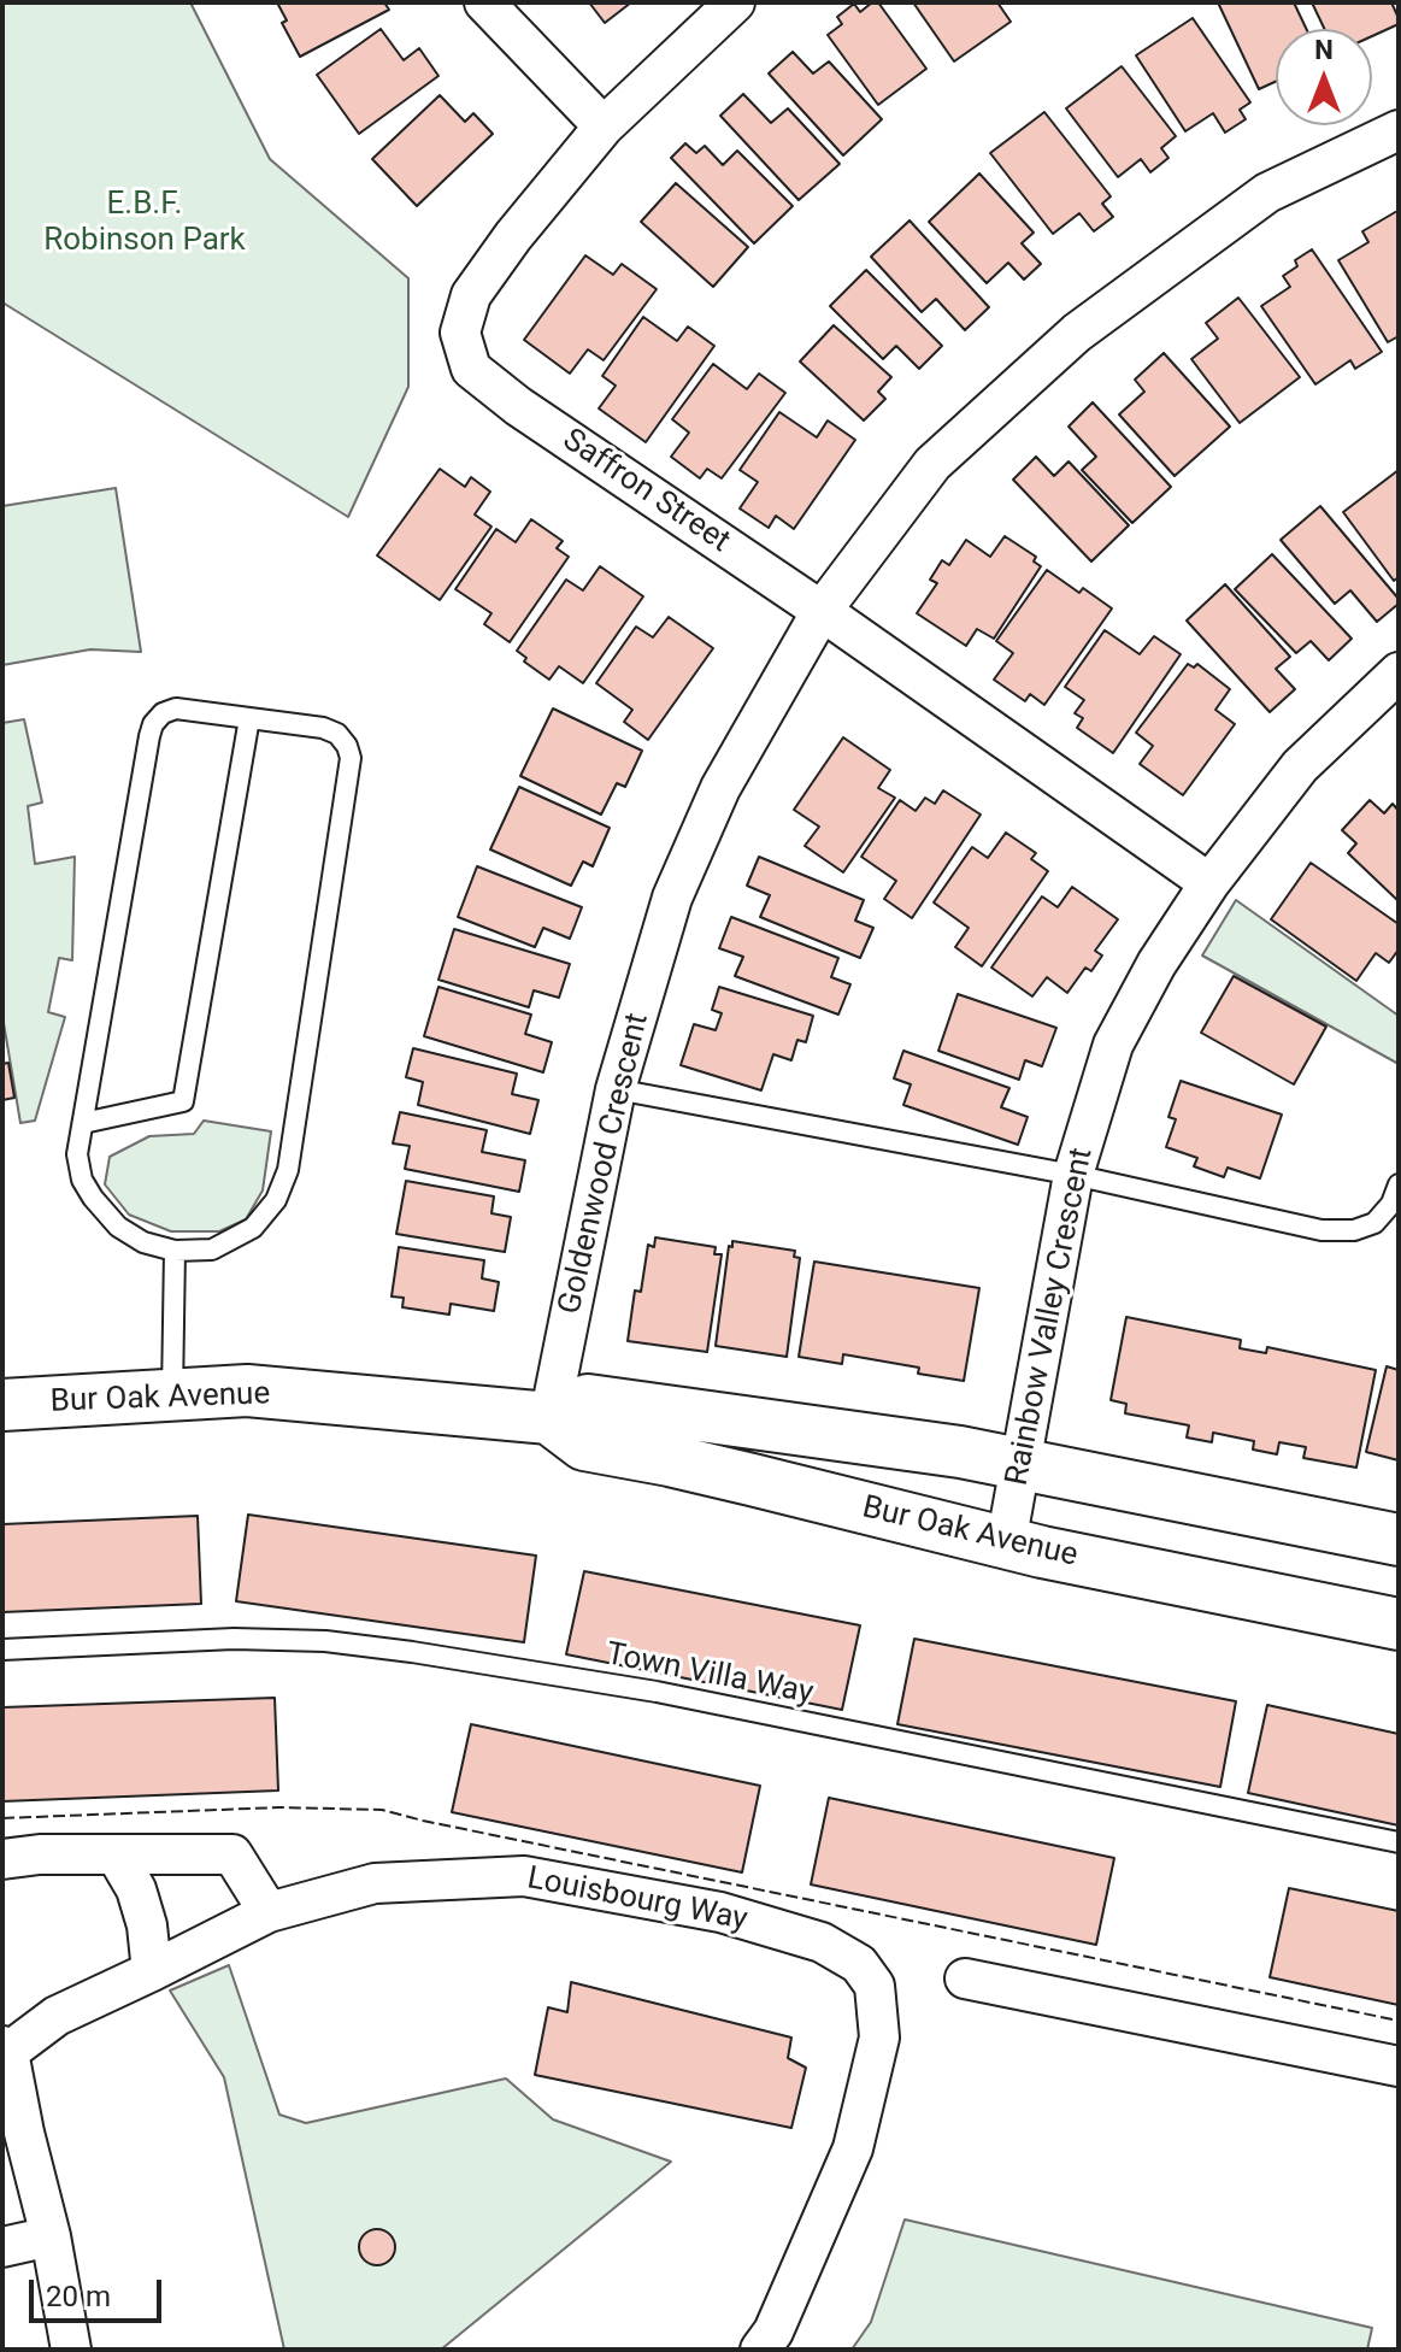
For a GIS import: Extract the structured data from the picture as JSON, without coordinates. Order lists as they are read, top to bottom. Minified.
{"streets":{"street":["Saffron Street","Goldenwood Crescent","Rainbow Valley Crescent","Bur Oak Avenue","Louisbourg Way"],"lane":["Town Villa Way"]},"crossings":[["Saffron Street","Goldenwood Crescent"],["Saffron Street","Rainbow Valley Crescent"],["Goldenwood Crescent","Bur Oak Avenue"],["Rainbow Valley Crescent","Bur Oak Avenue"]],"parks":["E.B.F. Robinson Park"],"scale_bar":"20 m","north":"top"}
